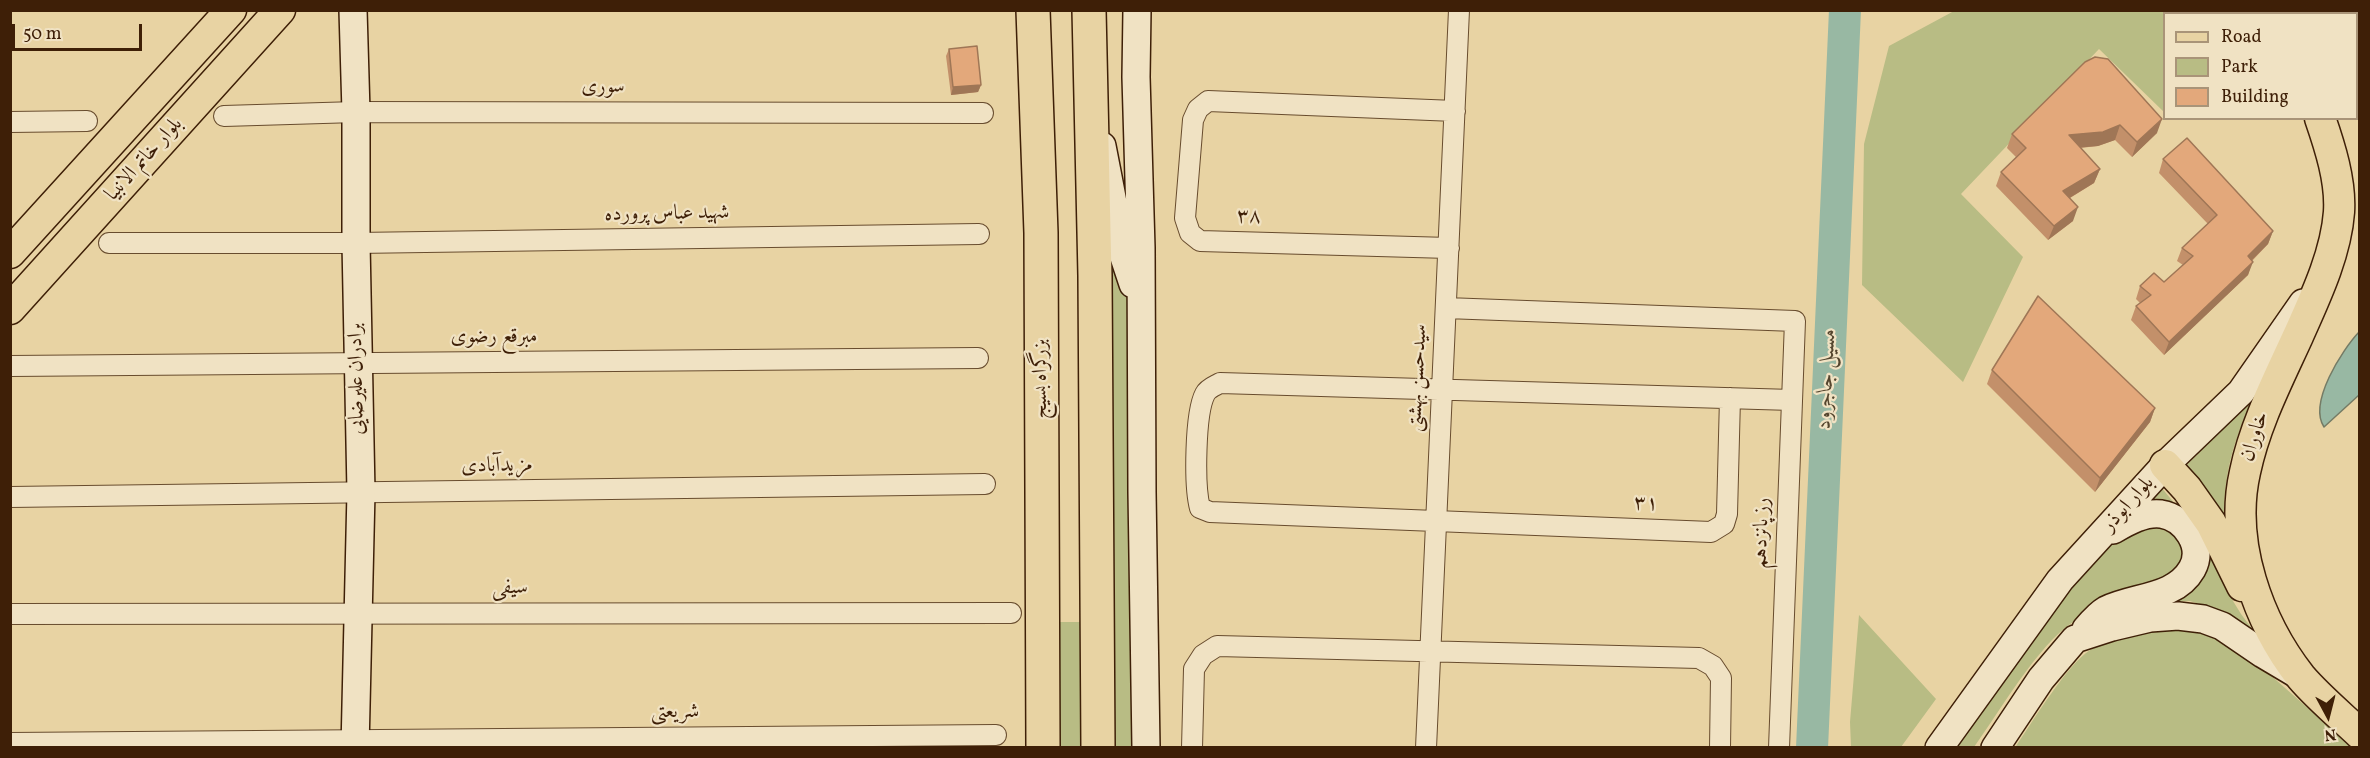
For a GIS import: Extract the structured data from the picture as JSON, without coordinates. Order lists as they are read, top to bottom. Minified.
{"streets":{"highway":["بزرگراه بسیج"],"main road":["بلوار خاتم الانبیا","برادران علیرضایی","خاوران","بلوار ابوذر"],"street":["سوری","شهید عباس پرورده","۳۸","مبرقع رضوی","سیدحسن بهشتی","مزیدآبادی","۳۱","رز پانزدهم","سیفی","شریعتی"]},"crossings":[["سوری","برادران علیرضایی"],["شهید عباس پرورده","برادران علیرضایی"],["۳۸","سیدحسن بهشتی"],["مبرقع رضوی","برادران علیرضایی"],["سیدحسن بهشتی","۳۱"],["سیدحسن بهشتی","رز پانزدهم"],["برادران علیرضایی","مزیدآبادی"],["برادران علیرضایی","سیفی"],["برادران علیرضایی","شریعتی"],["خاوران","بلوار ابوذر"]],"water":["مسیل جاجرود"],"legend":["Road","Park","Building"],"scale_bar":"50 m","north":"bottom"}
